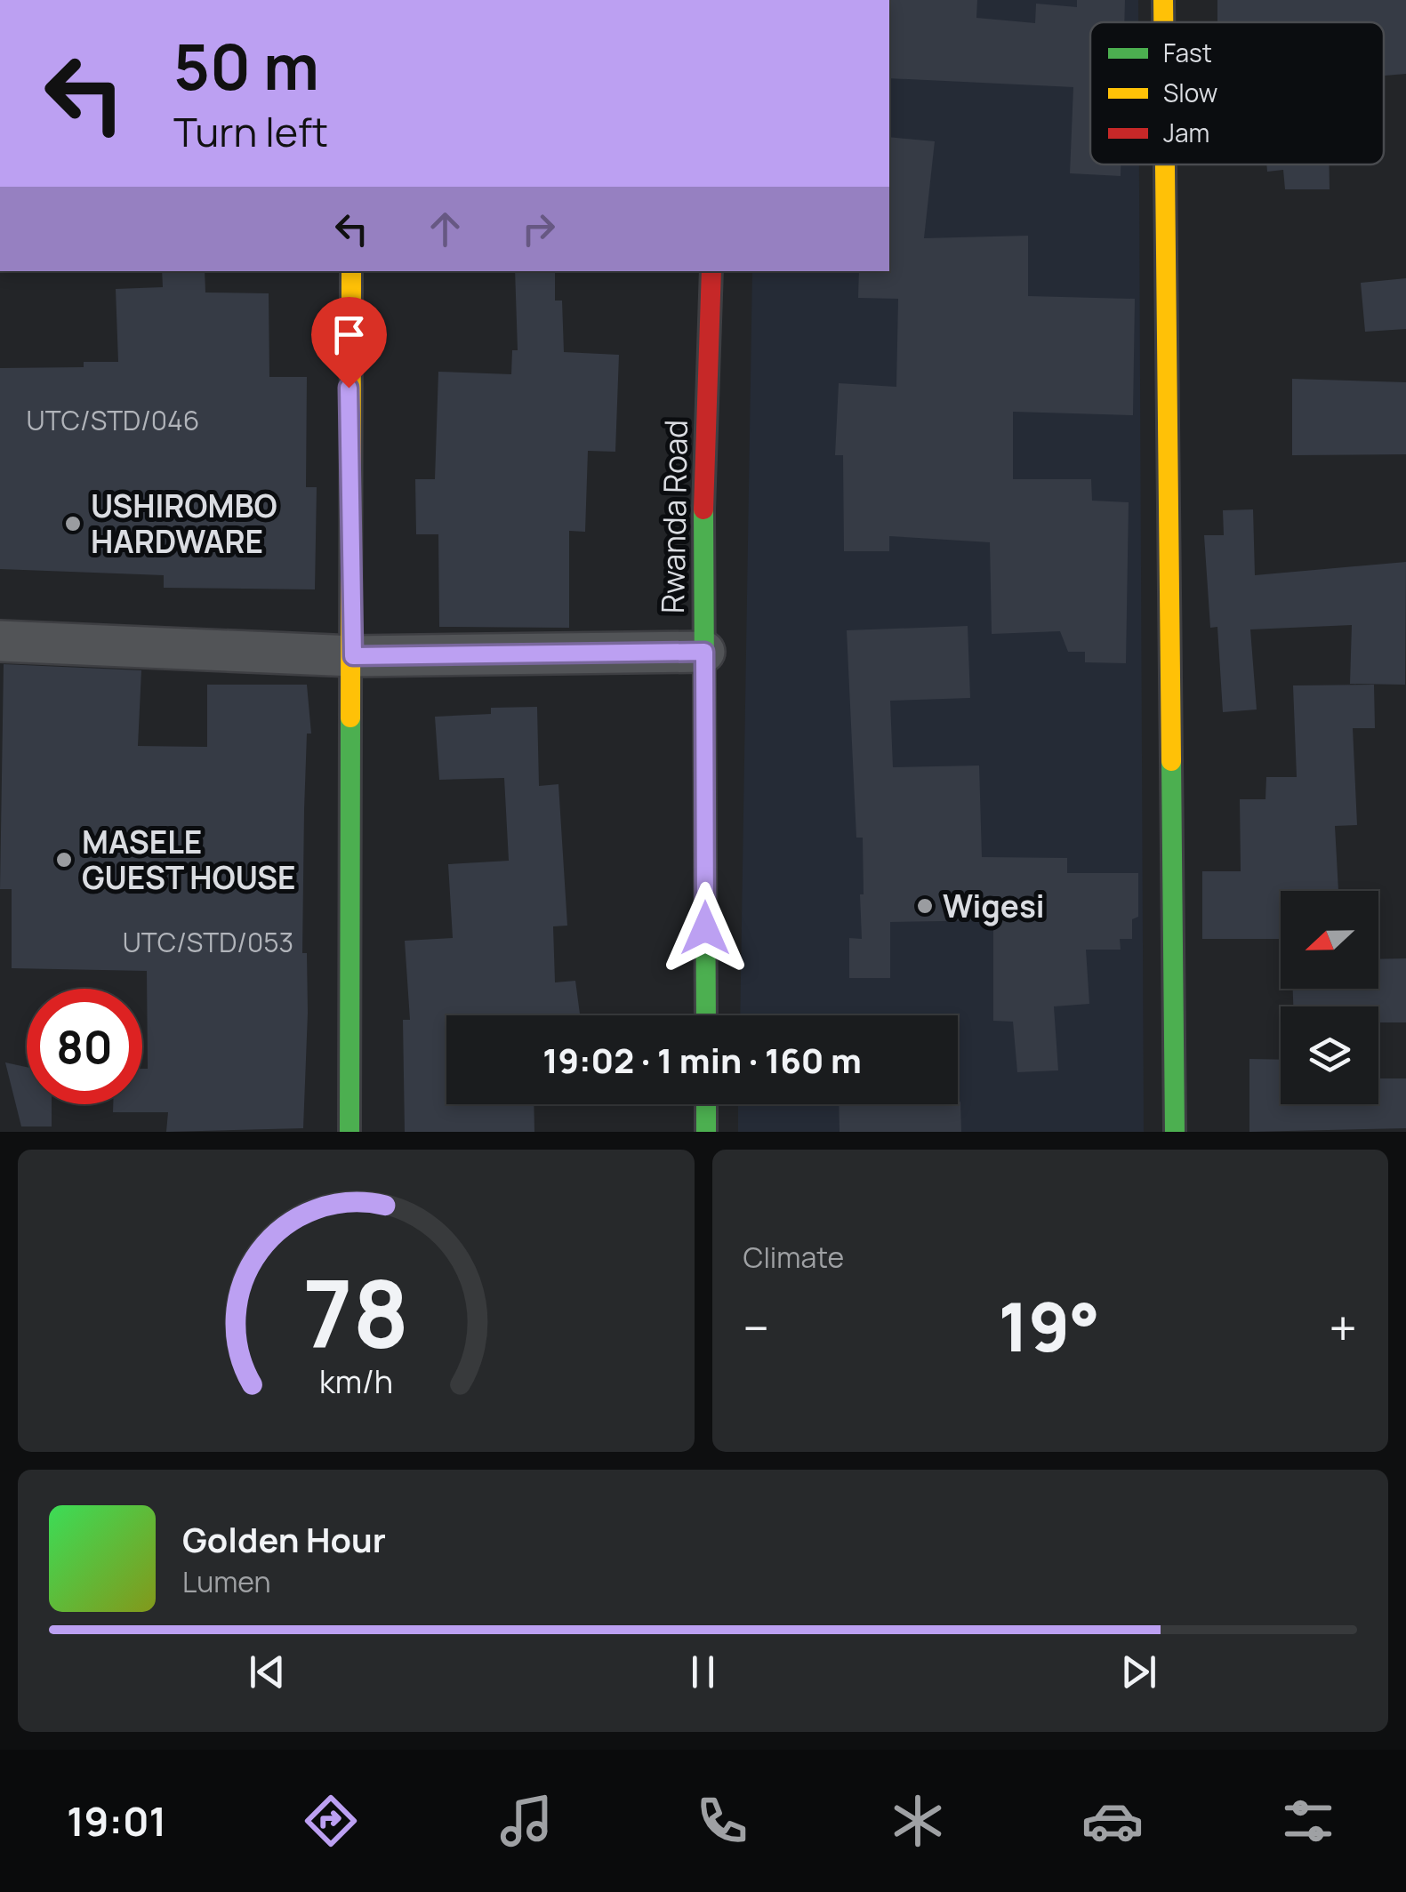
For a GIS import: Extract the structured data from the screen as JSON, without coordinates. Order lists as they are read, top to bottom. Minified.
{"streets":{"main road":["Rwanda Road"]},"places":["USHIROMBO HARDWARE","MASELE GUEST HOUSE","Wigesi"],"house_numbers":["UTC/STD/046","UTC/STD/053"],"legend":["Fast","Slow","Jam"],"north":"left","page":{"turn":["50 m","Turn left"],"limit":"80","trip":"19:02 · 1 min · 160 m","tile":"Climate","heat":["−","19°","+"],"song":["Golden Hour","Lumen"],"tabs":"19:01","gauge":["78","km/h"]}}
